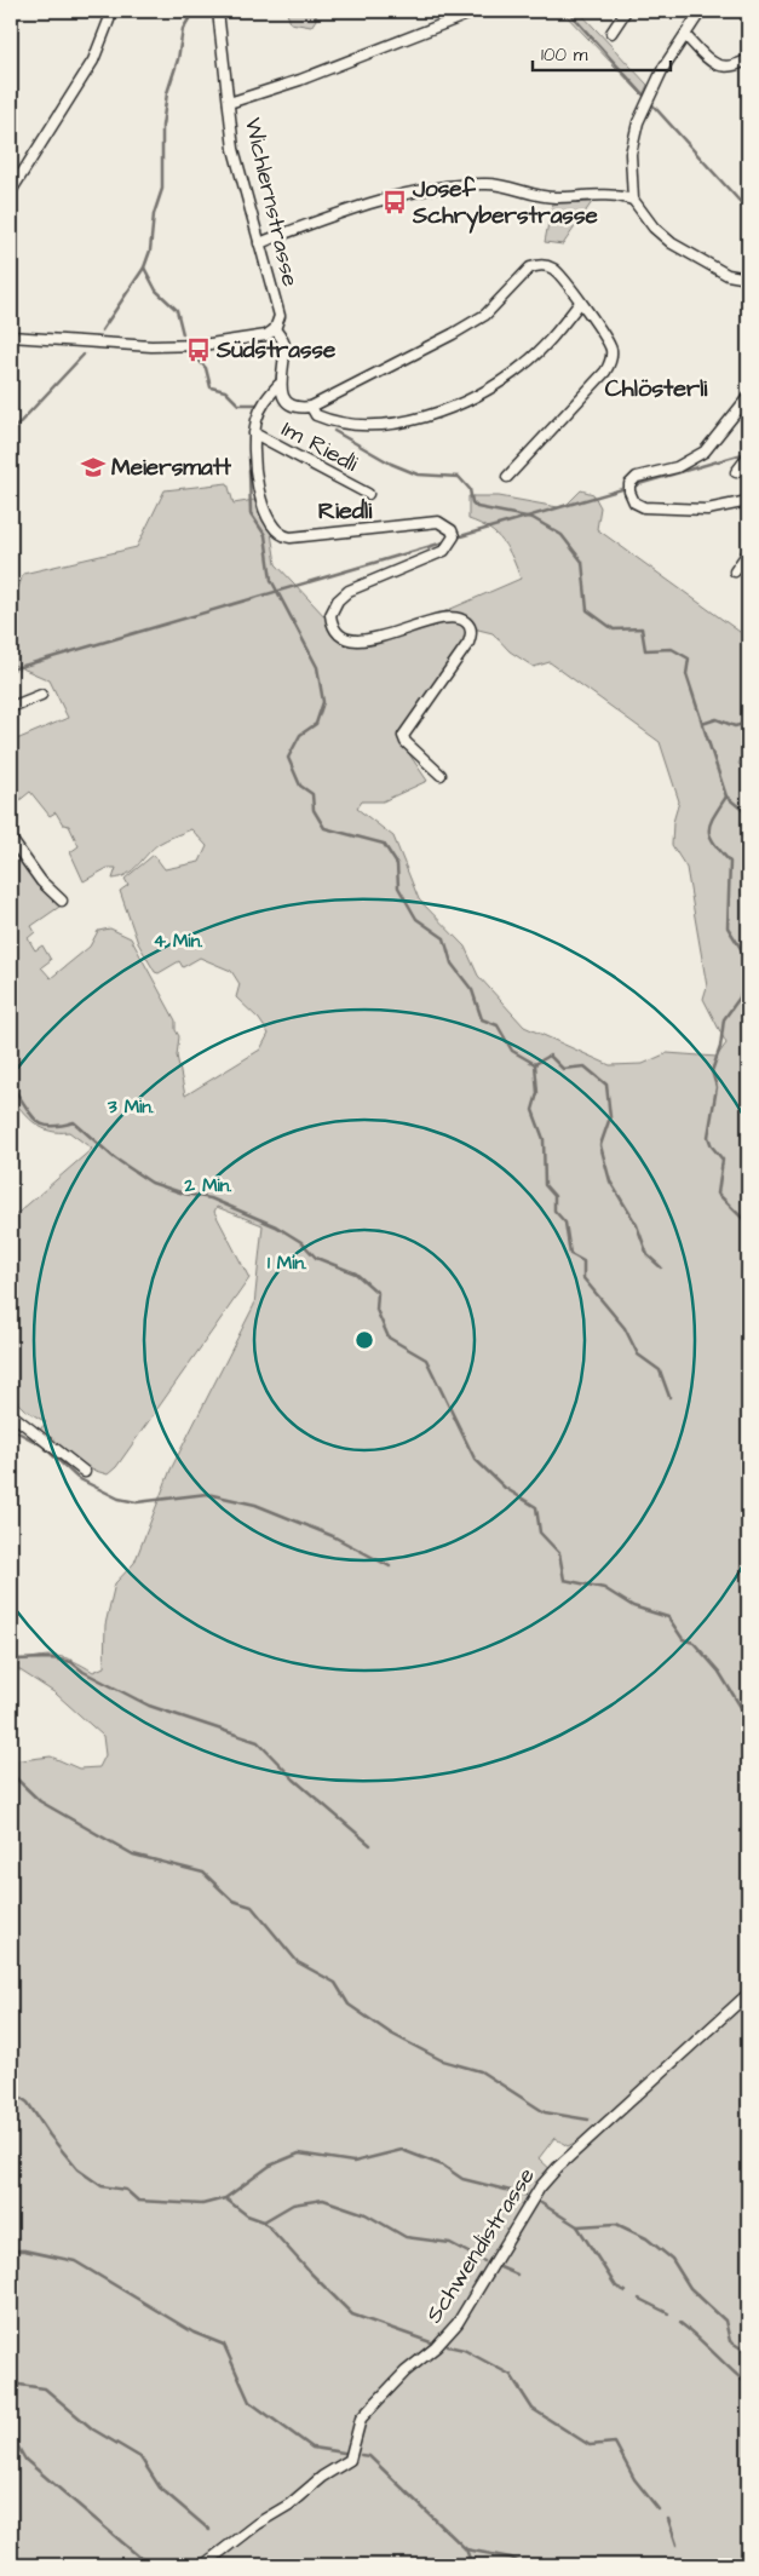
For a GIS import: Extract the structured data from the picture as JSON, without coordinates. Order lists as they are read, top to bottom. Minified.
{"streets":{"street":["Wichlernstrasse","Im Riedli","Schwendistrasse"]},"districts":["Chlösterli","Riedli"],"places":{"bus stop":["Josef Schryberstrasse","Südstrasse"],"school or university":["Meiersmatt"]},"scale_bar":"100 m","rings":["4 Min.","3 Min.","2 Min.","1 Min."]}
